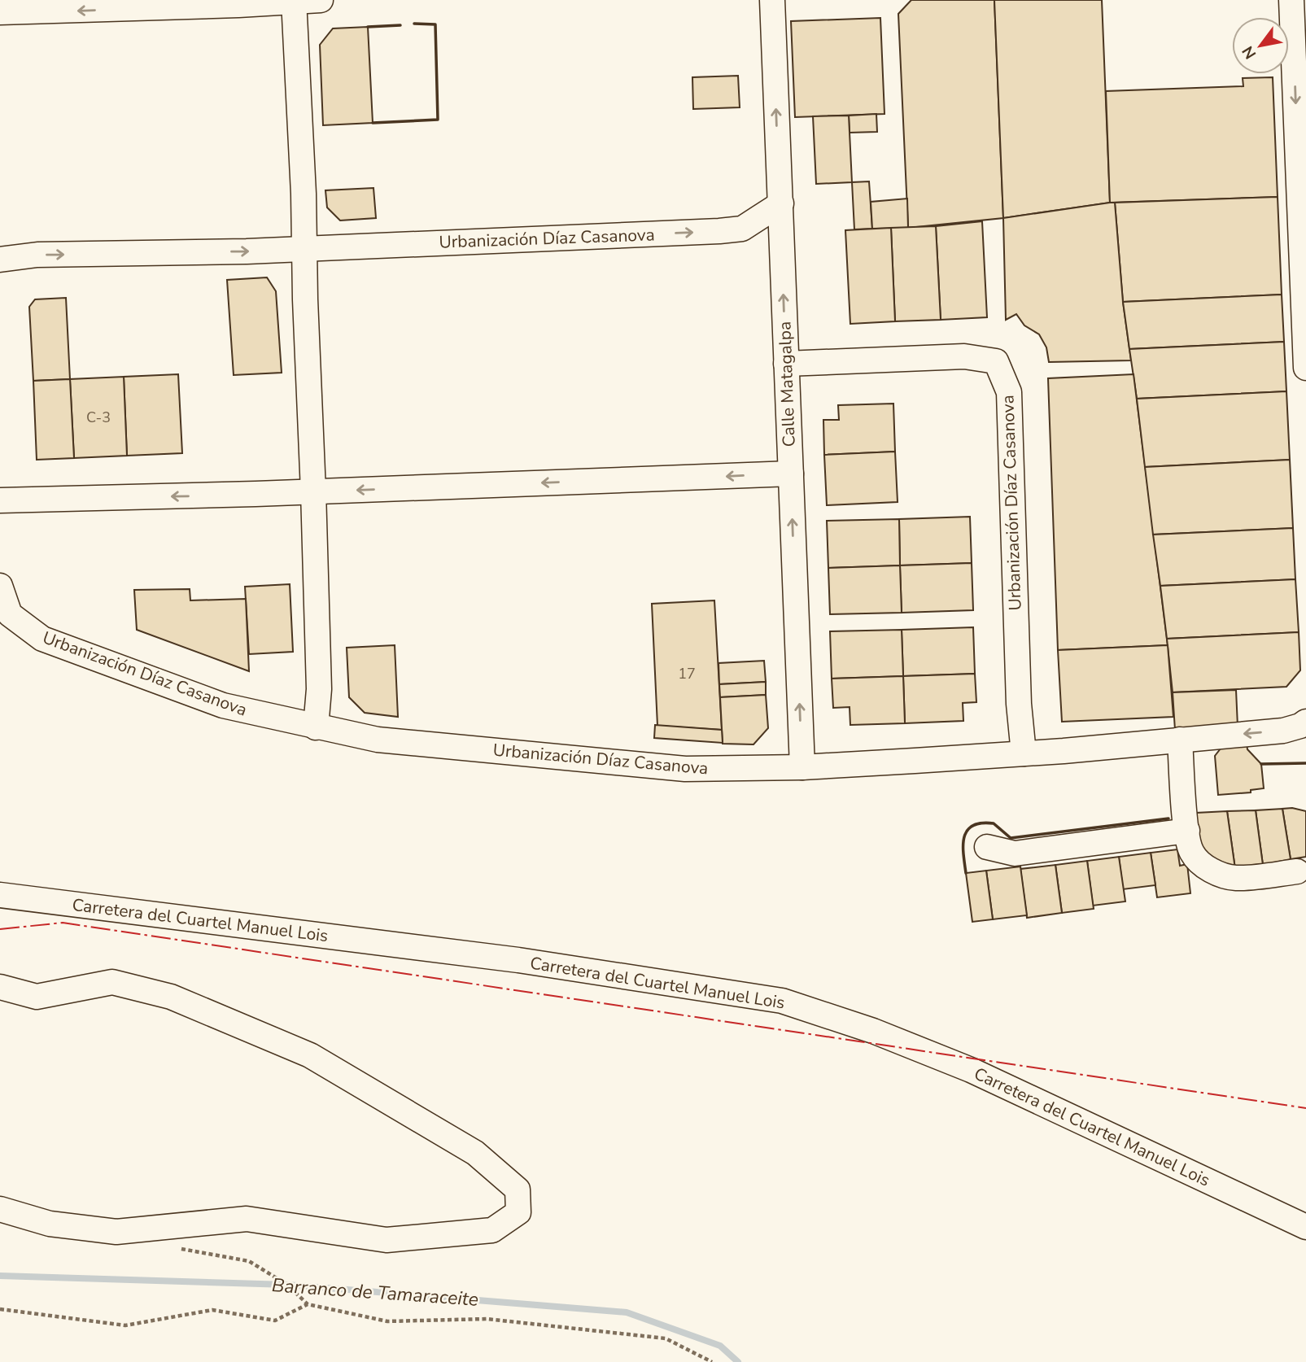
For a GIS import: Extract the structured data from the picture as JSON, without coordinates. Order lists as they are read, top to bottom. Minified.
{"streets":{"street":["Urbanización Díaz Casanova","Calle Matagalpa","Carretera del Cuartel Manuel Lois"]},"crossings":[["Urbanización Díaz Casanova","Calle Matagalpa"]],"one_way":["Calle Matagalpa"],"water":["Barranco de Tamaraceite"],"house_numbers":["C-3","17"],"north":"bottom left"}
